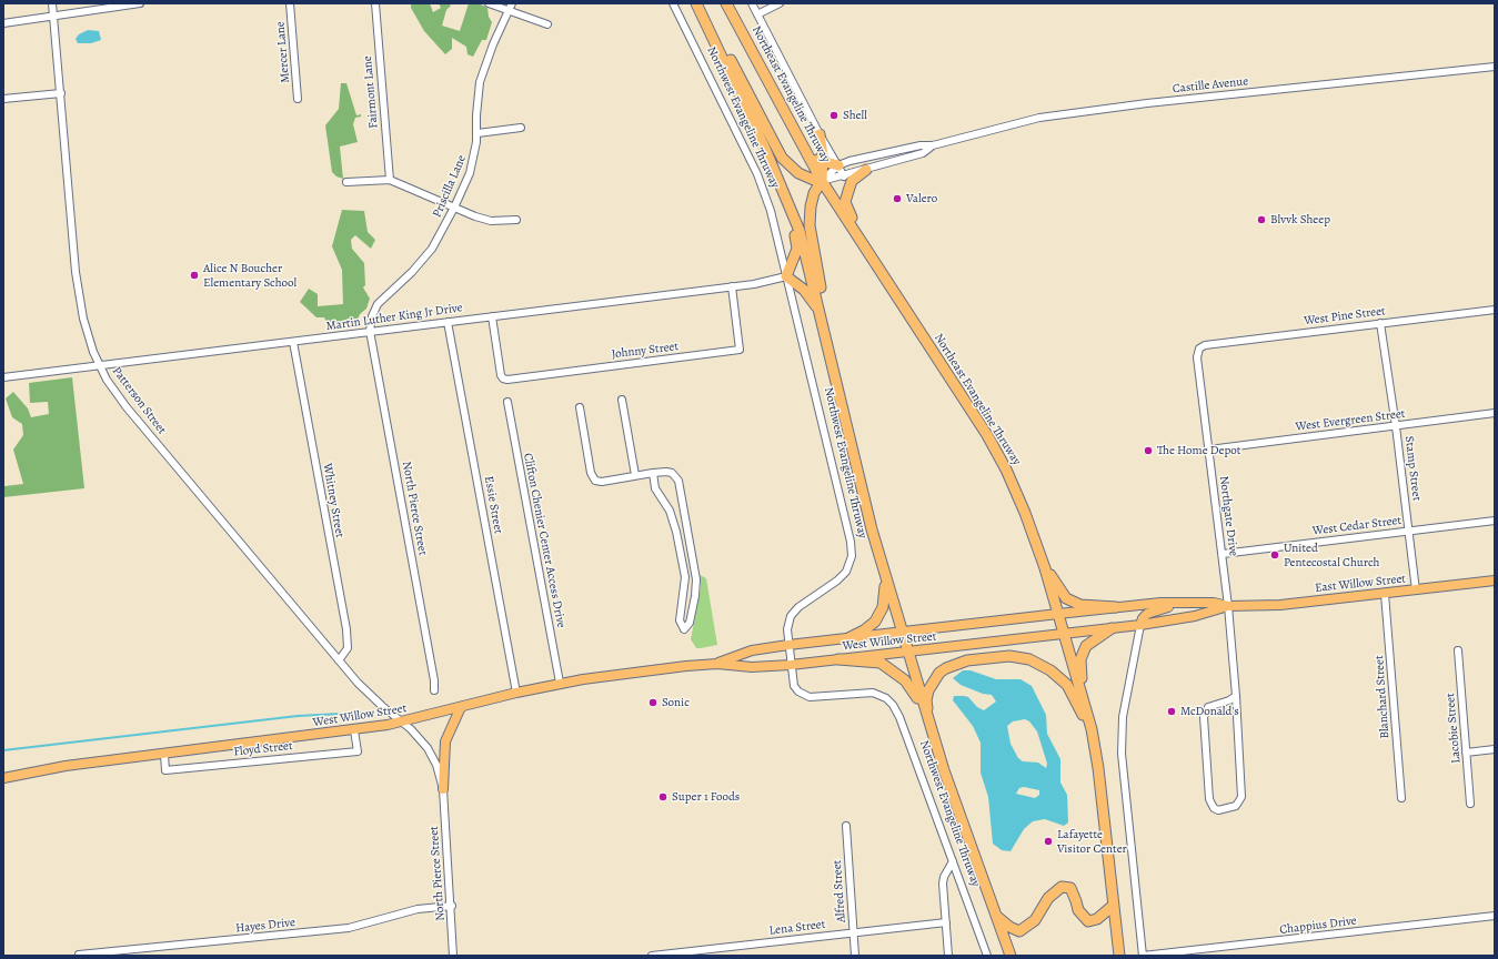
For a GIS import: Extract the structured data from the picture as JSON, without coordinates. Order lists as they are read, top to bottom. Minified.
{"streets":{"highway":["Northeast Evangeline Thruway","Northwest Evangeline Thruway"],"main road":["East Willow Street","West Willow Street"],"street":["Mercer Lane","Castille Avenue","Fairmont Lane","Priscilla Lane","West Pine Street","Martin Luther King Jr Drive","Johnny Street","Patterson Street","West Evergreen Street","Stamp Street","Whitney Street","Essie Street","North Pierce Street","Northgate Drive","West Cedar Street","Clifton Chenier Center Access Drive","Blanchard Street","Lacobie Street","Floyd Street","Alfred Street","Hayes Drive","Chappius Drive","Lena Street"]},"crossings":[["Castille Avenue","Northeast Evangeline Thruway"],["Northeast Evangeline Thruway","East Willow Street"],["Northeast Evangeline Thruway","West Willow Street"],["Northwest Evangeline Thruway","Martin Luther King Jr Drive"],["Northwest Evangeline Thruway","West Willow Street"],["Priscilla Lane","Martin Luther King Jr Drive"],["Priscilla Lane","North Pierce Street"],["West Pine Street","Stamp Street"],["West Pine Street","Northgate Drive"],["Martin Luther King Jr Drive","Johnny Street"],["Martin Luther King Jr Drive","Patterson Street"],["Martin Luther King Jr Drive","Whitney Street"],["Martin Luther King Jr Drive","Essie Street"],["Martin Luther King Jr Drive","North Pierce Street"],["Patterson Street","Whitney Street"],["Patterson Street","North Pierce Street"],["Patterson Street","West Willow Street"],["West Evergreen Street","Stamp Street"],["West Evergreen Street","Northgate Drive"],["Stamp Street","West Cedar Street"],["Stamp Street","East Willow Street"],["Essie Street","West Willow Street"],["North Pierce Street","West Willow Street"],["North Pierce Street","Hayes Drive"],["Northgate Drive","West Cedar Street"],["Northgate Drive","East Willow Street"],["Clifton Chenier Center Access Drive","West Willow Street"],["East Willow Street","West Willow Street"],["East Willow Street","Blanchard Street"],["West Willow Street","Floyd Street"],["Alfred Street","Lena Street"]],"places":["Shell","Valero","Blvvk Sheep","Alice N Boucher Elementary School","The Home Depot","United Pentecostal Church","Sonic","McDonald's","Super 1 Foods","Lafayette Visitor Center"]}
